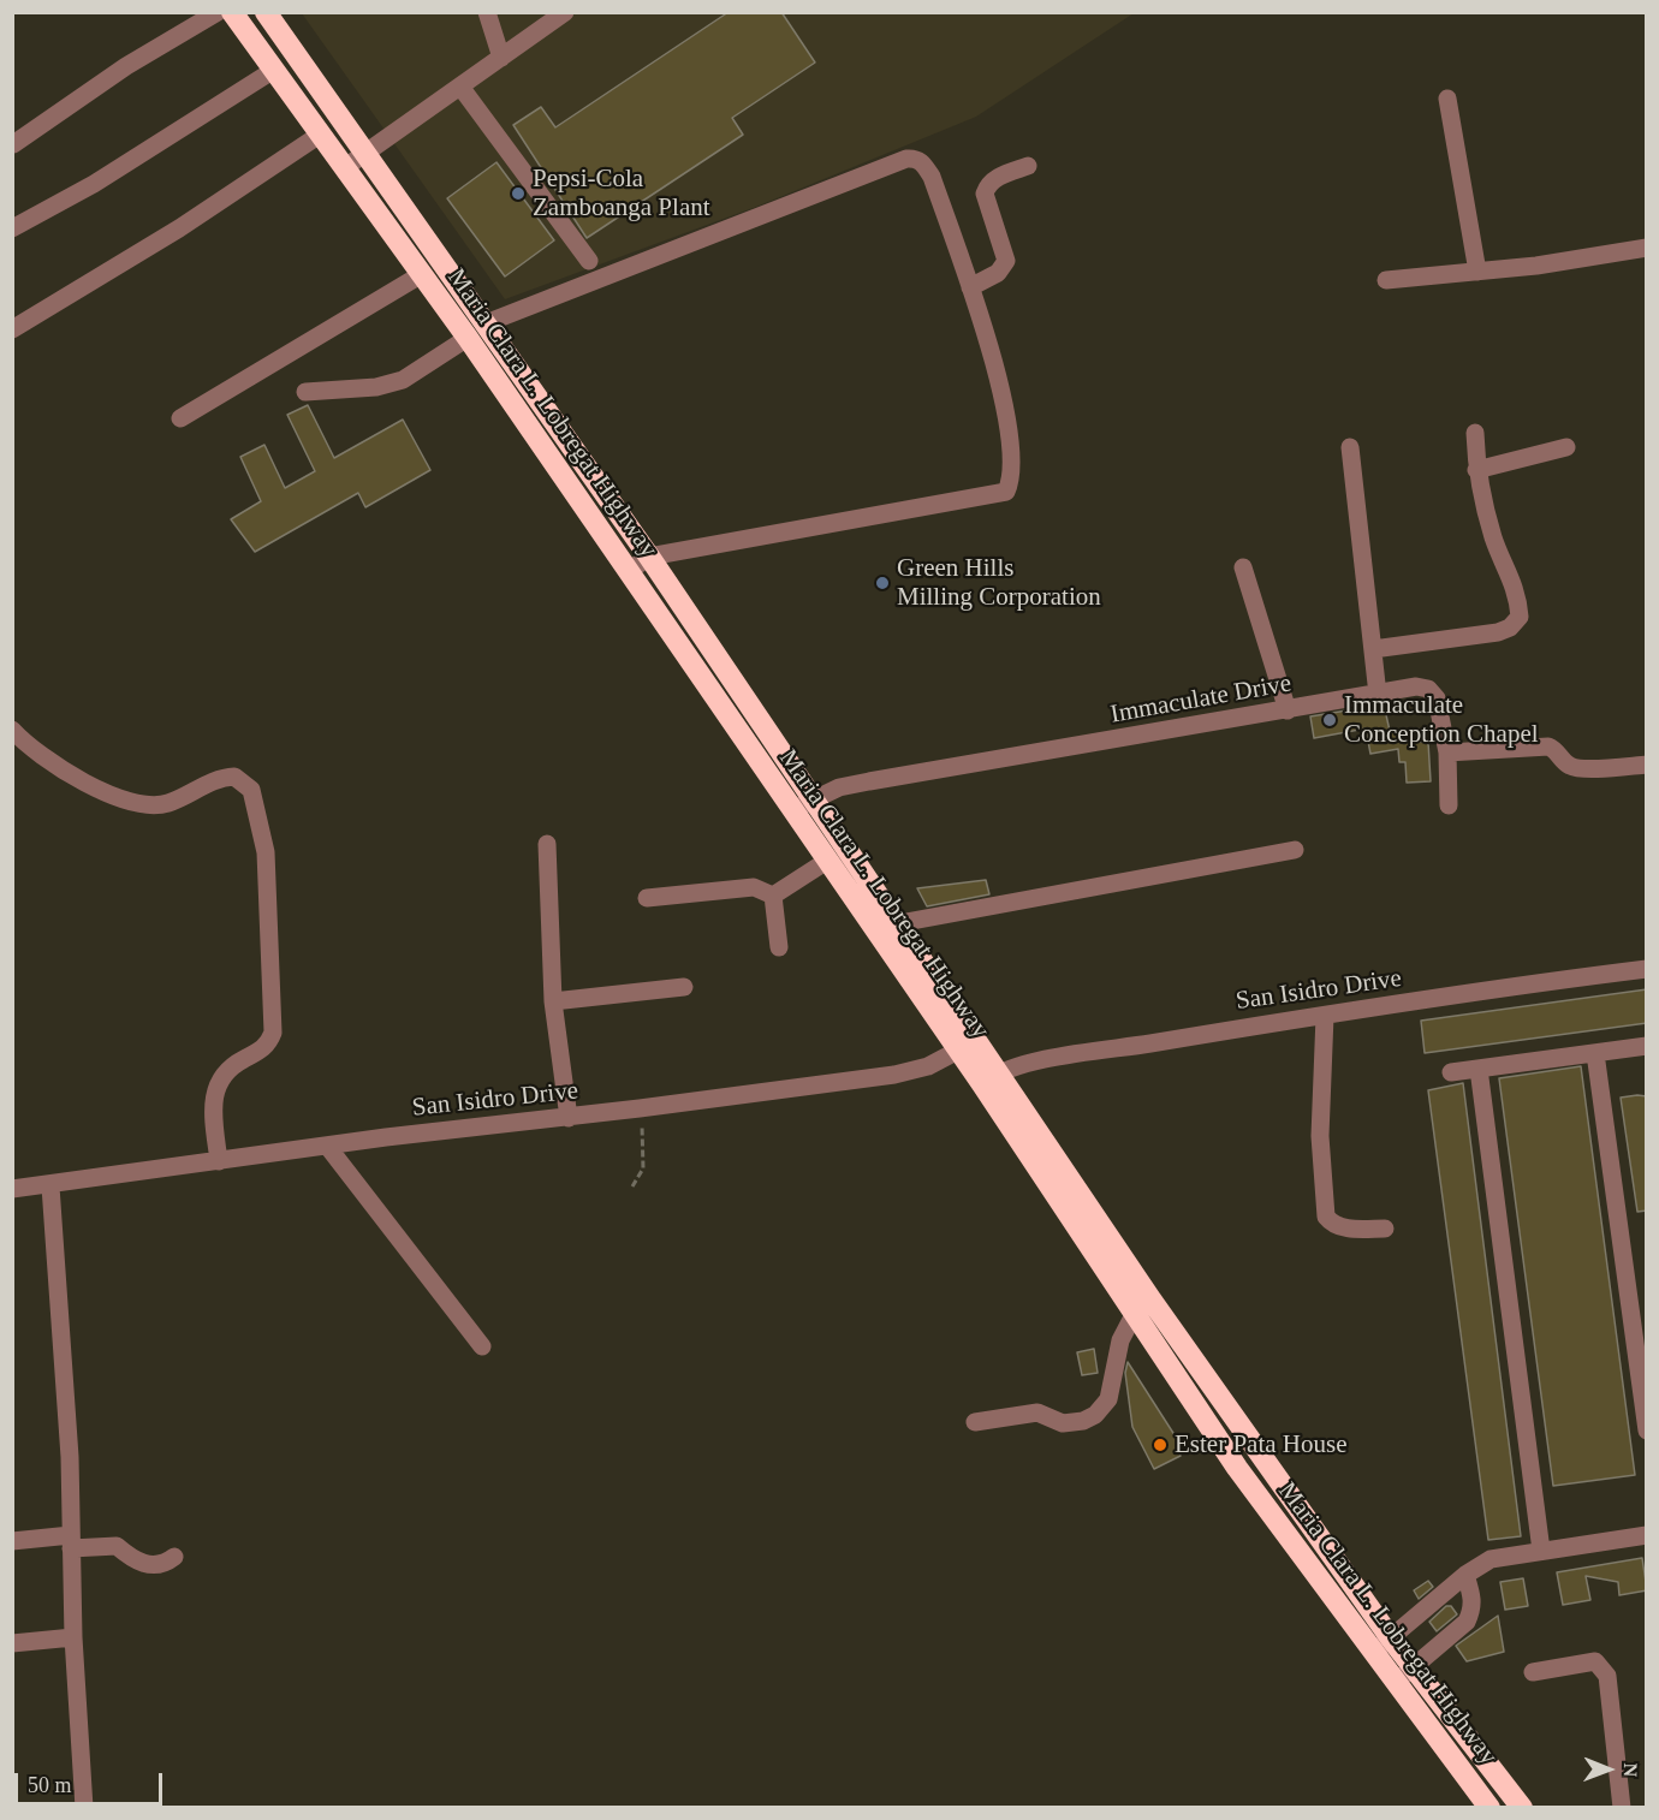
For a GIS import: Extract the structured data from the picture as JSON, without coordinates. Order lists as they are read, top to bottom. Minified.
{"streets":{"highway":["Maria Clara L. Lobregat Highway"],"street":["Immaculate Drive","San Isidro Drive"]},"crossings":[["Maria Clara L. Lobregat Highway","Immaculate Drive"],["Maria Clara L. Lobregat Highway","San Isidro Drive"]],"places":["Pepsi-Cola Zamboanga Plant","Green Hills Milling Corporation","Immaculate Conception Chapel","Ester Pata House"],"scale_bar":"50 m","north":"right"}
